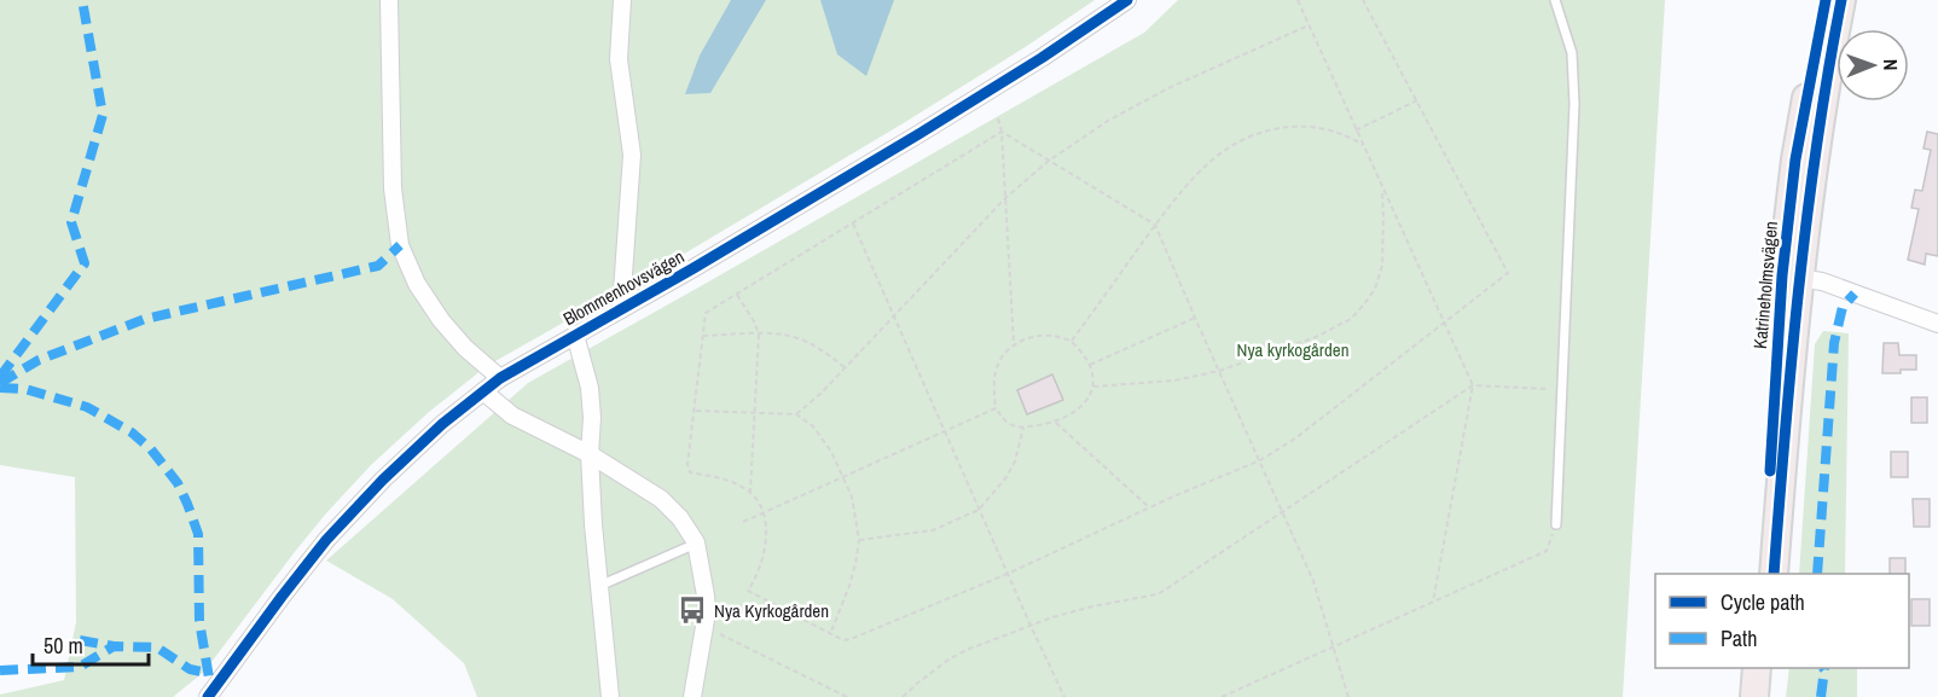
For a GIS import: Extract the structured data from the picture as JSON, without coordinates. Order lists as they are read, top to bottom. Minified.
{"streets":{"main road":["Katrineholmsvägen"],"street":["Blommenhovsvägen"]},"parks":["Nya kyrkogården"],"places":{"bus stop":["Nya Kyrkogården"]},"legend":["Cycle path","Path"],"scale_bar":"50 m","north":"right"}
